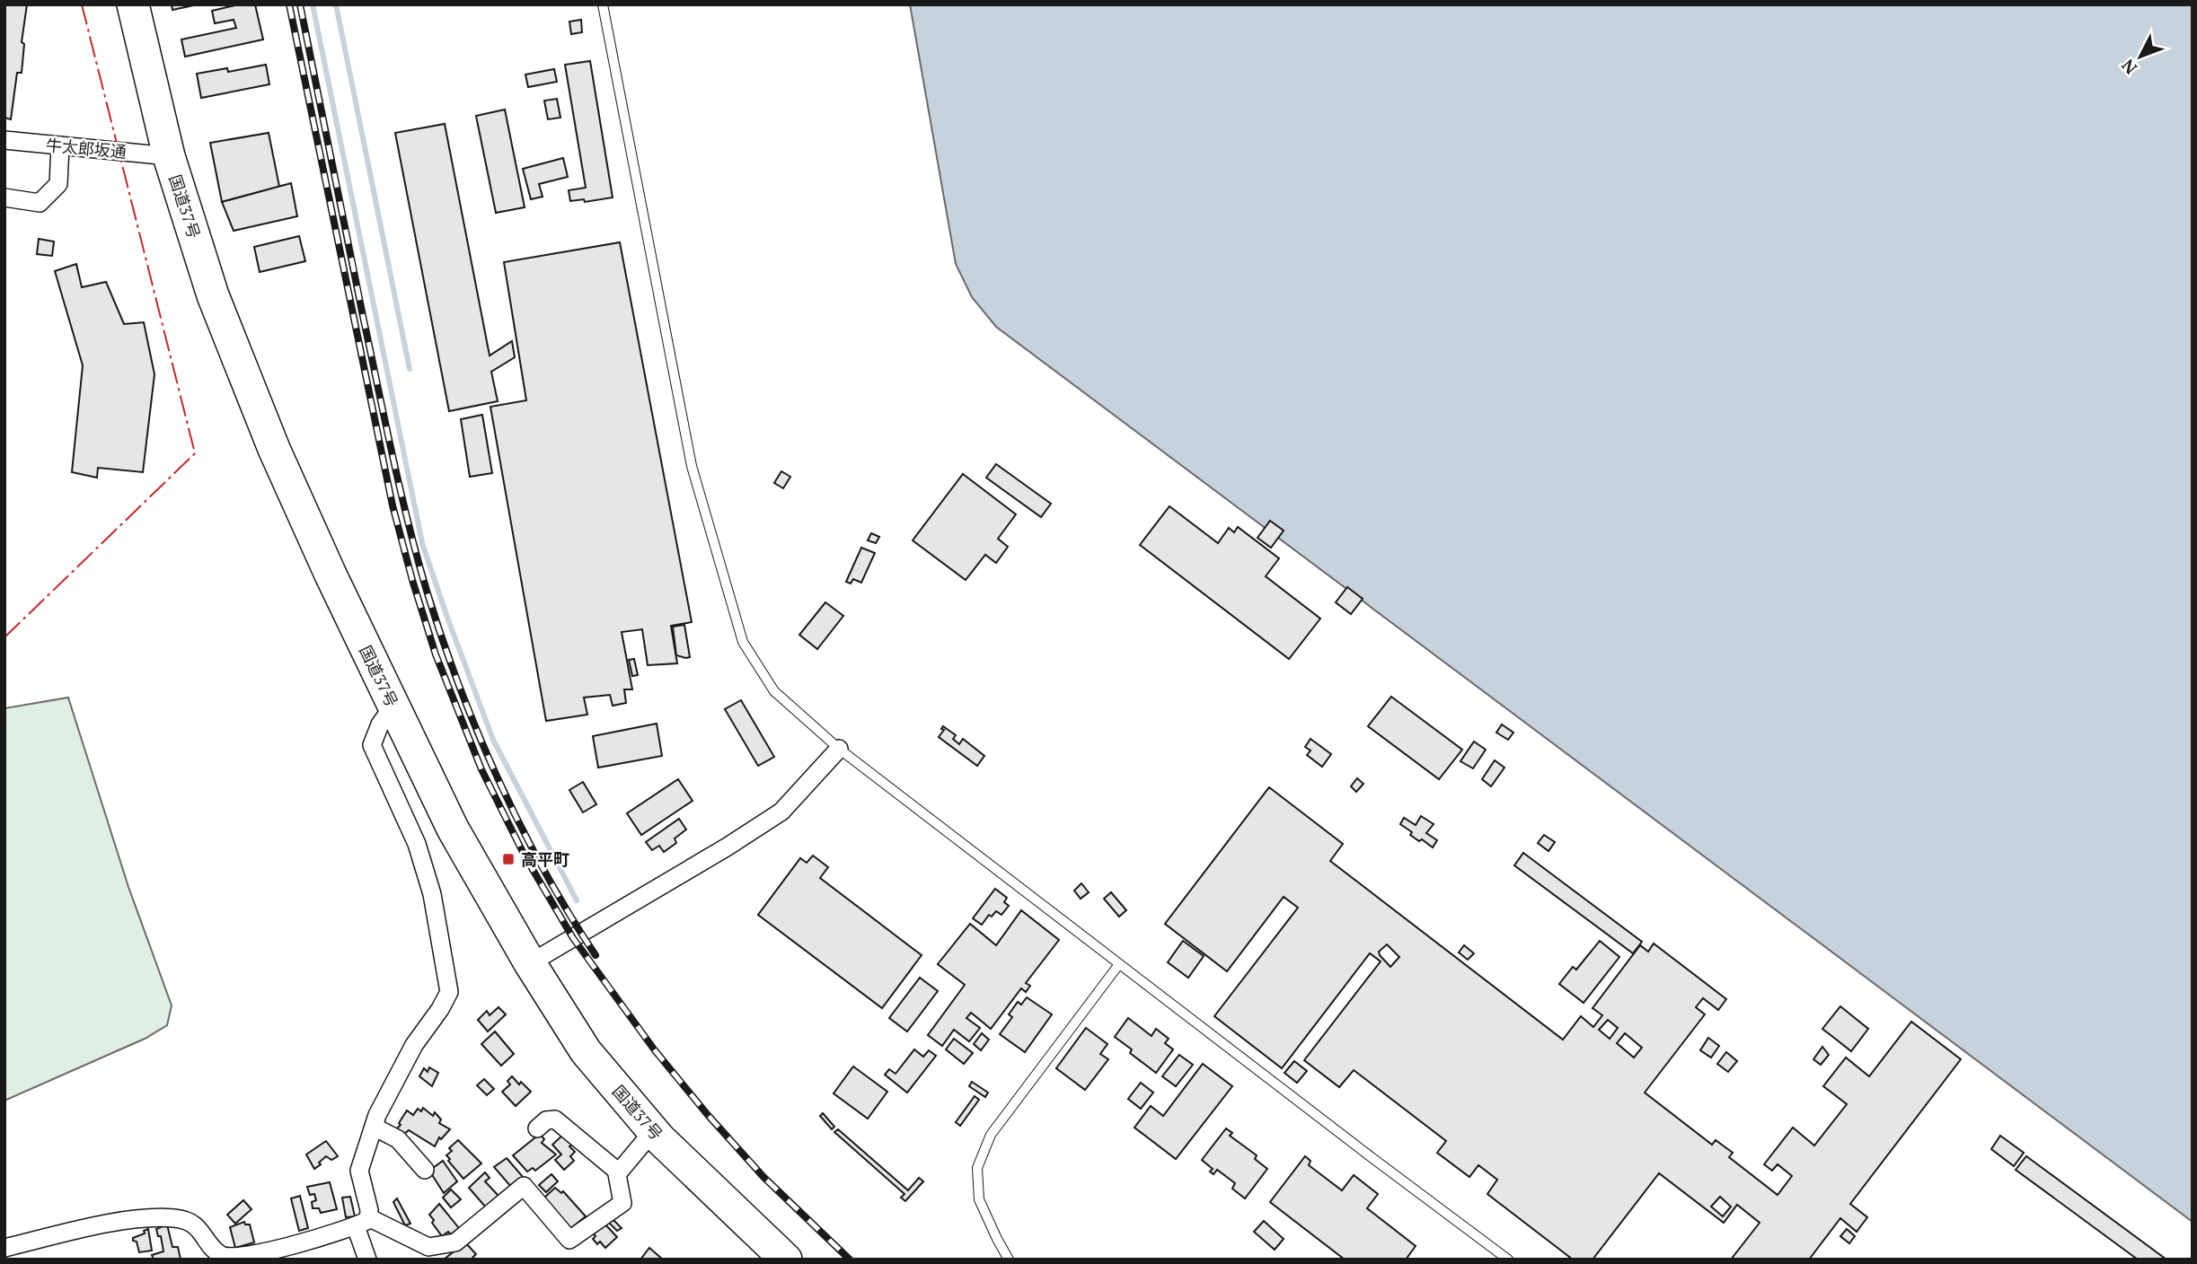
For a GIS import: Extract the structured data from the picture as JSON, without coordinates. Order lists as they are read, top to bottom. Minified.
{"streets":{"highway":["国道37号"],"street":["牛太郎坂通"]},"crossings":[["牛太郎坂通","国道37号"]],"places":{"transit":["高平町"]},"north":"bottom left"}
